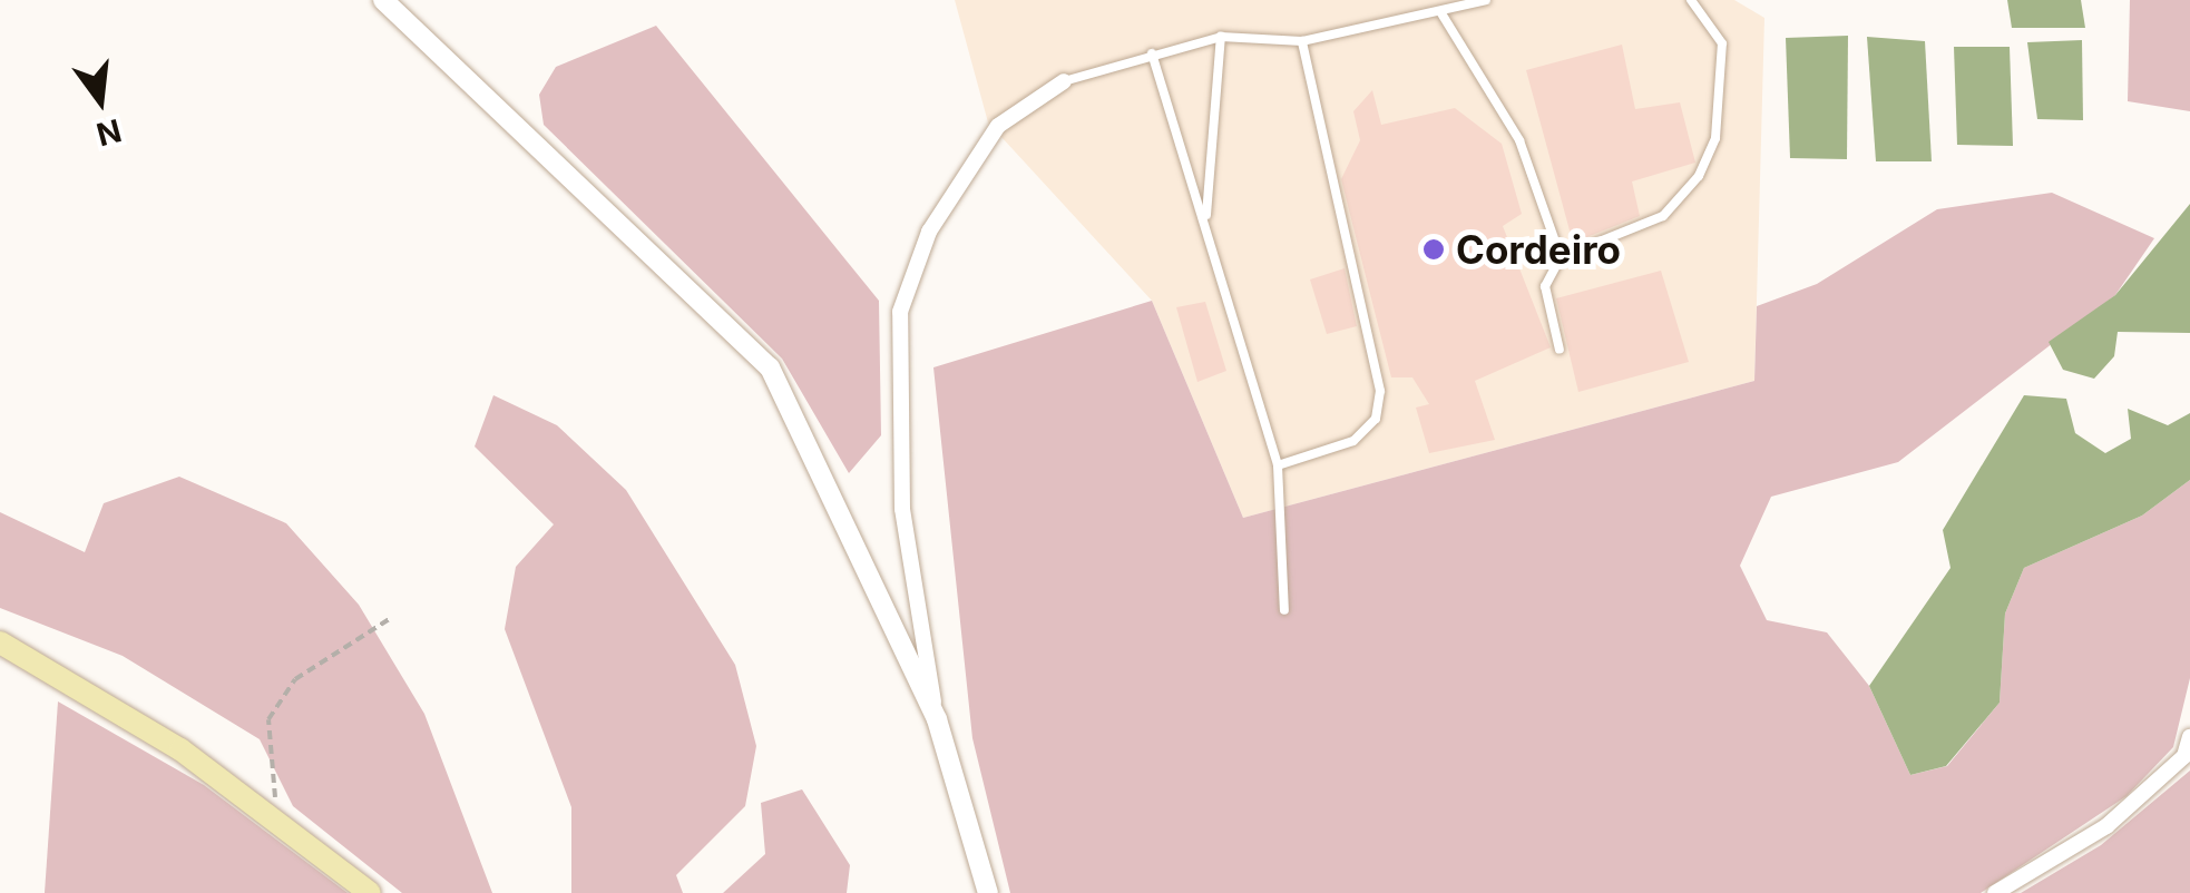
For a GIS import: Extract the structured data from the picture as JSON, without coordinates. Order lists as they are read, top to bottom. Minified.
{"places":["Cordeiro"],"north":"bottom"}
